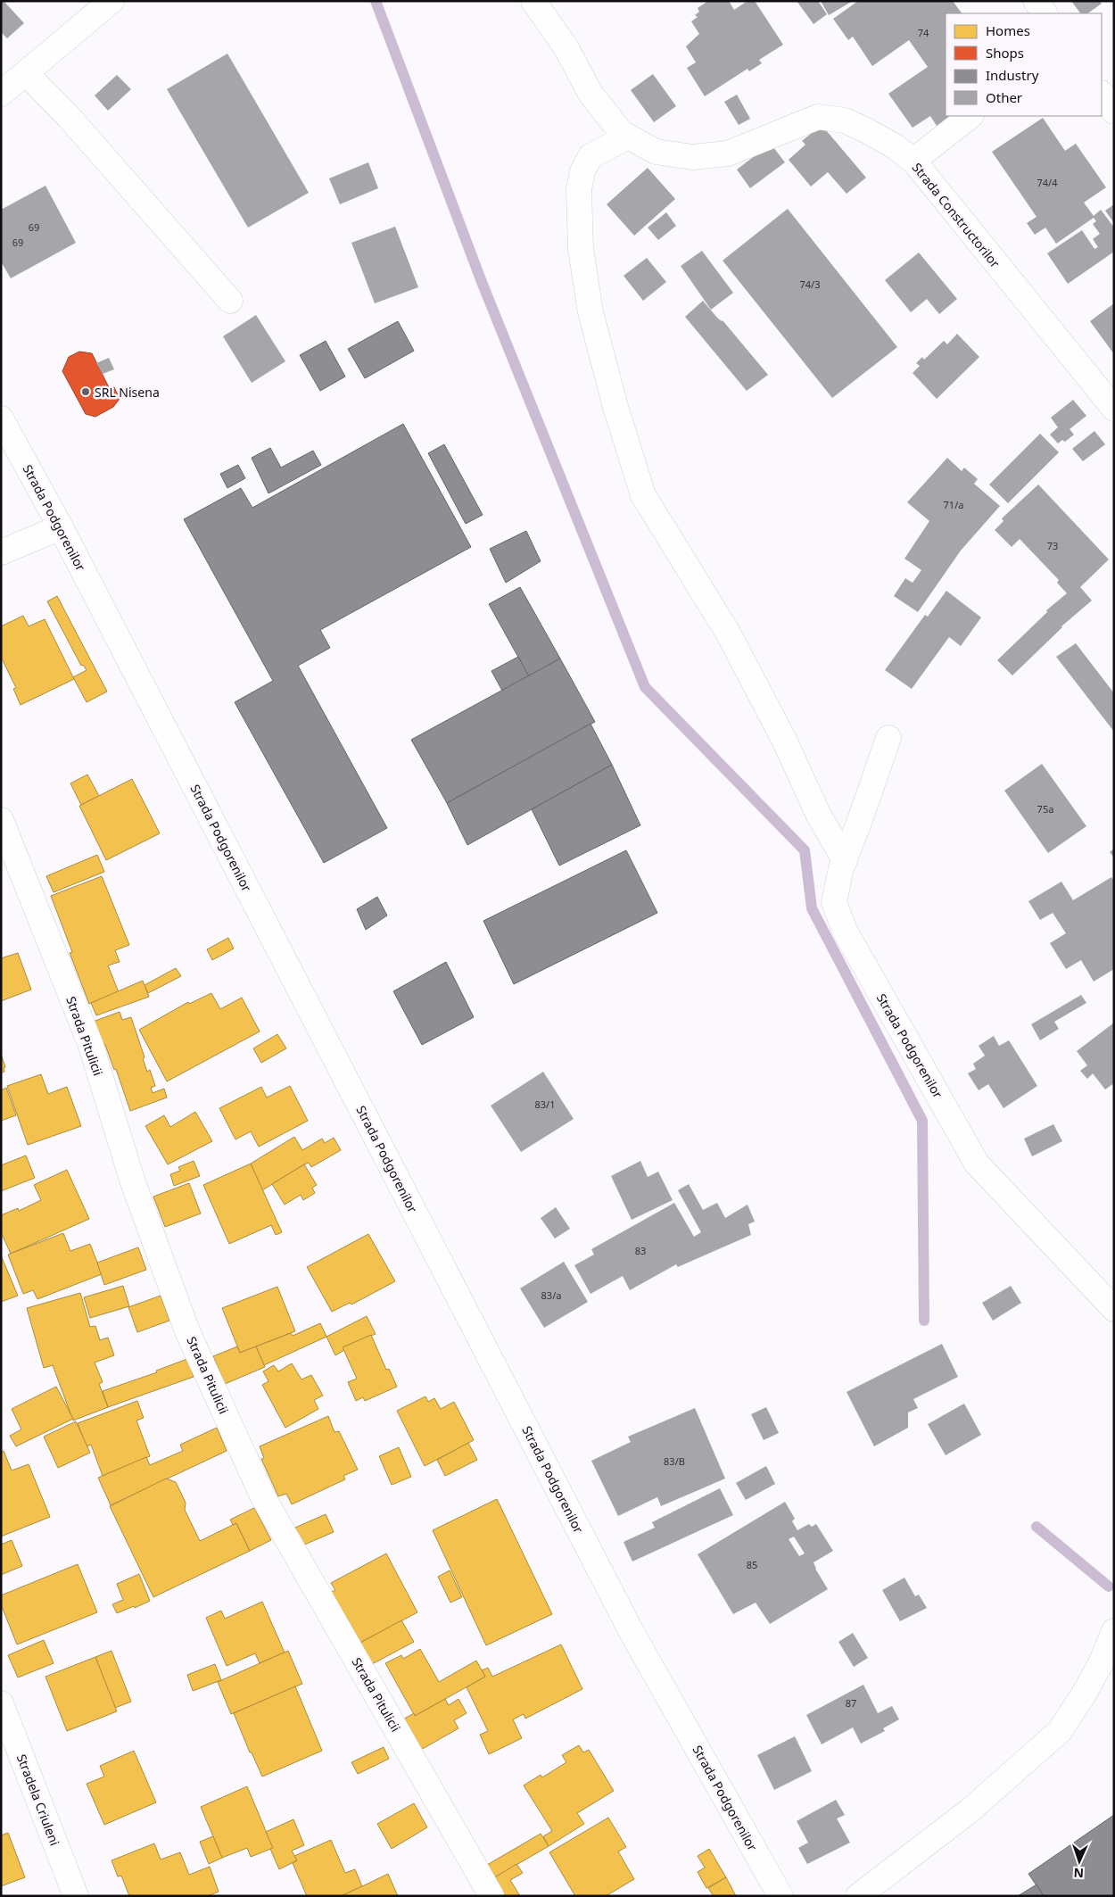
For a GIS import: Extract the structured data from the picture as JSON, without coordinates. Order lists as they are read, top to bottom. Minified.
{"streets":{"street":["Strada Constructorilor","Strada Podgorenilor","Strada Pitulicii","Stradela Criuleni"]},"places":["SRL Nisena"],"house_numbers":["74","74/4","69","69","74/3","71/a","73","75a","83/1","83","83/a","83/B","85","87"],"legend":["Homes","Shops","Industry","Other"],"north":"bottom"}
